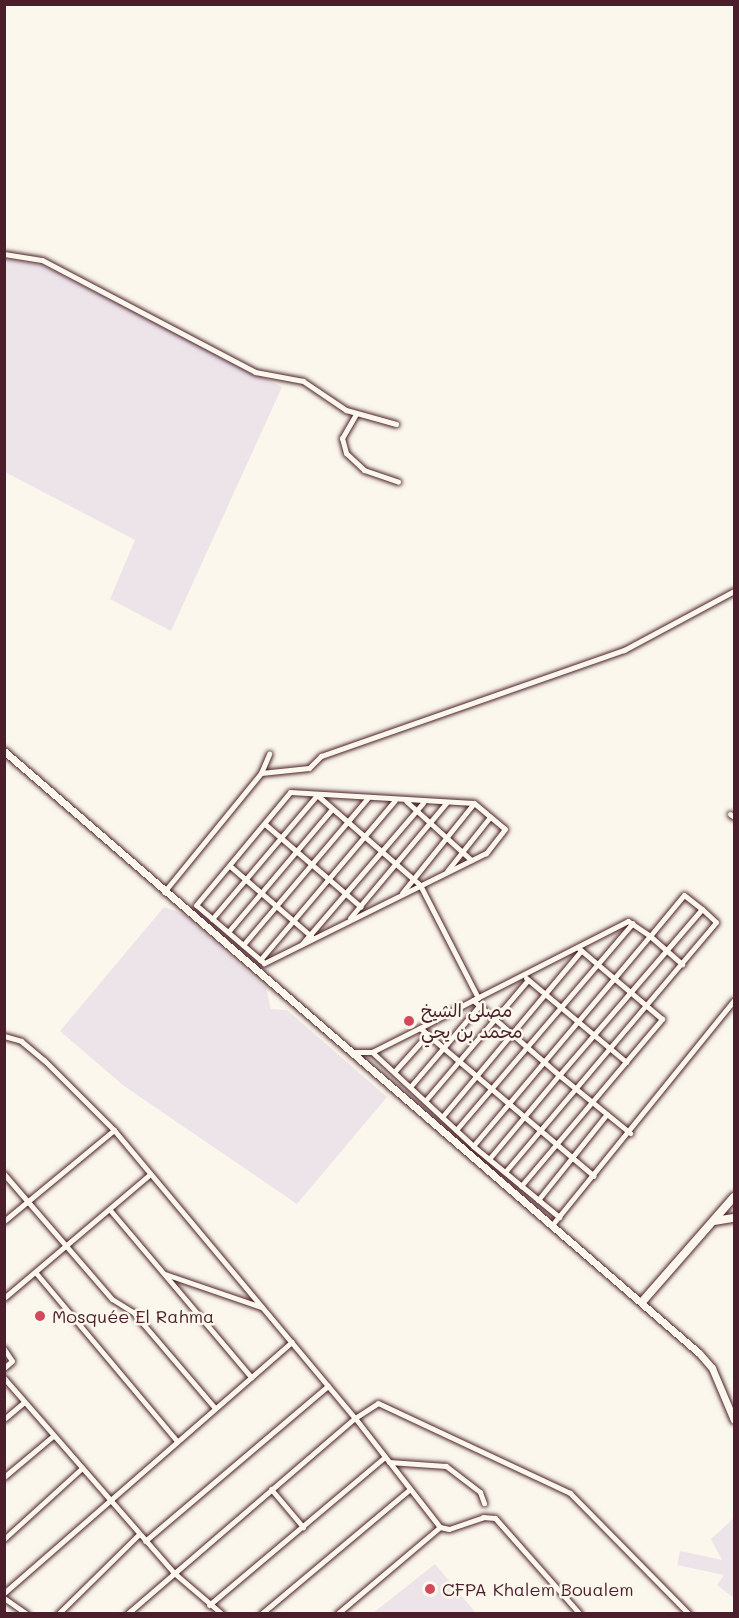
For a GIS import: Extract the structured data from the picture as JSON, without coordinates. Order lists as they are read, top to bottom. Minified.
{"places":["مصلى الشيخ محمد بن يحي","Mosquée El Rahma","CFPA Khalem Boualem"]}
